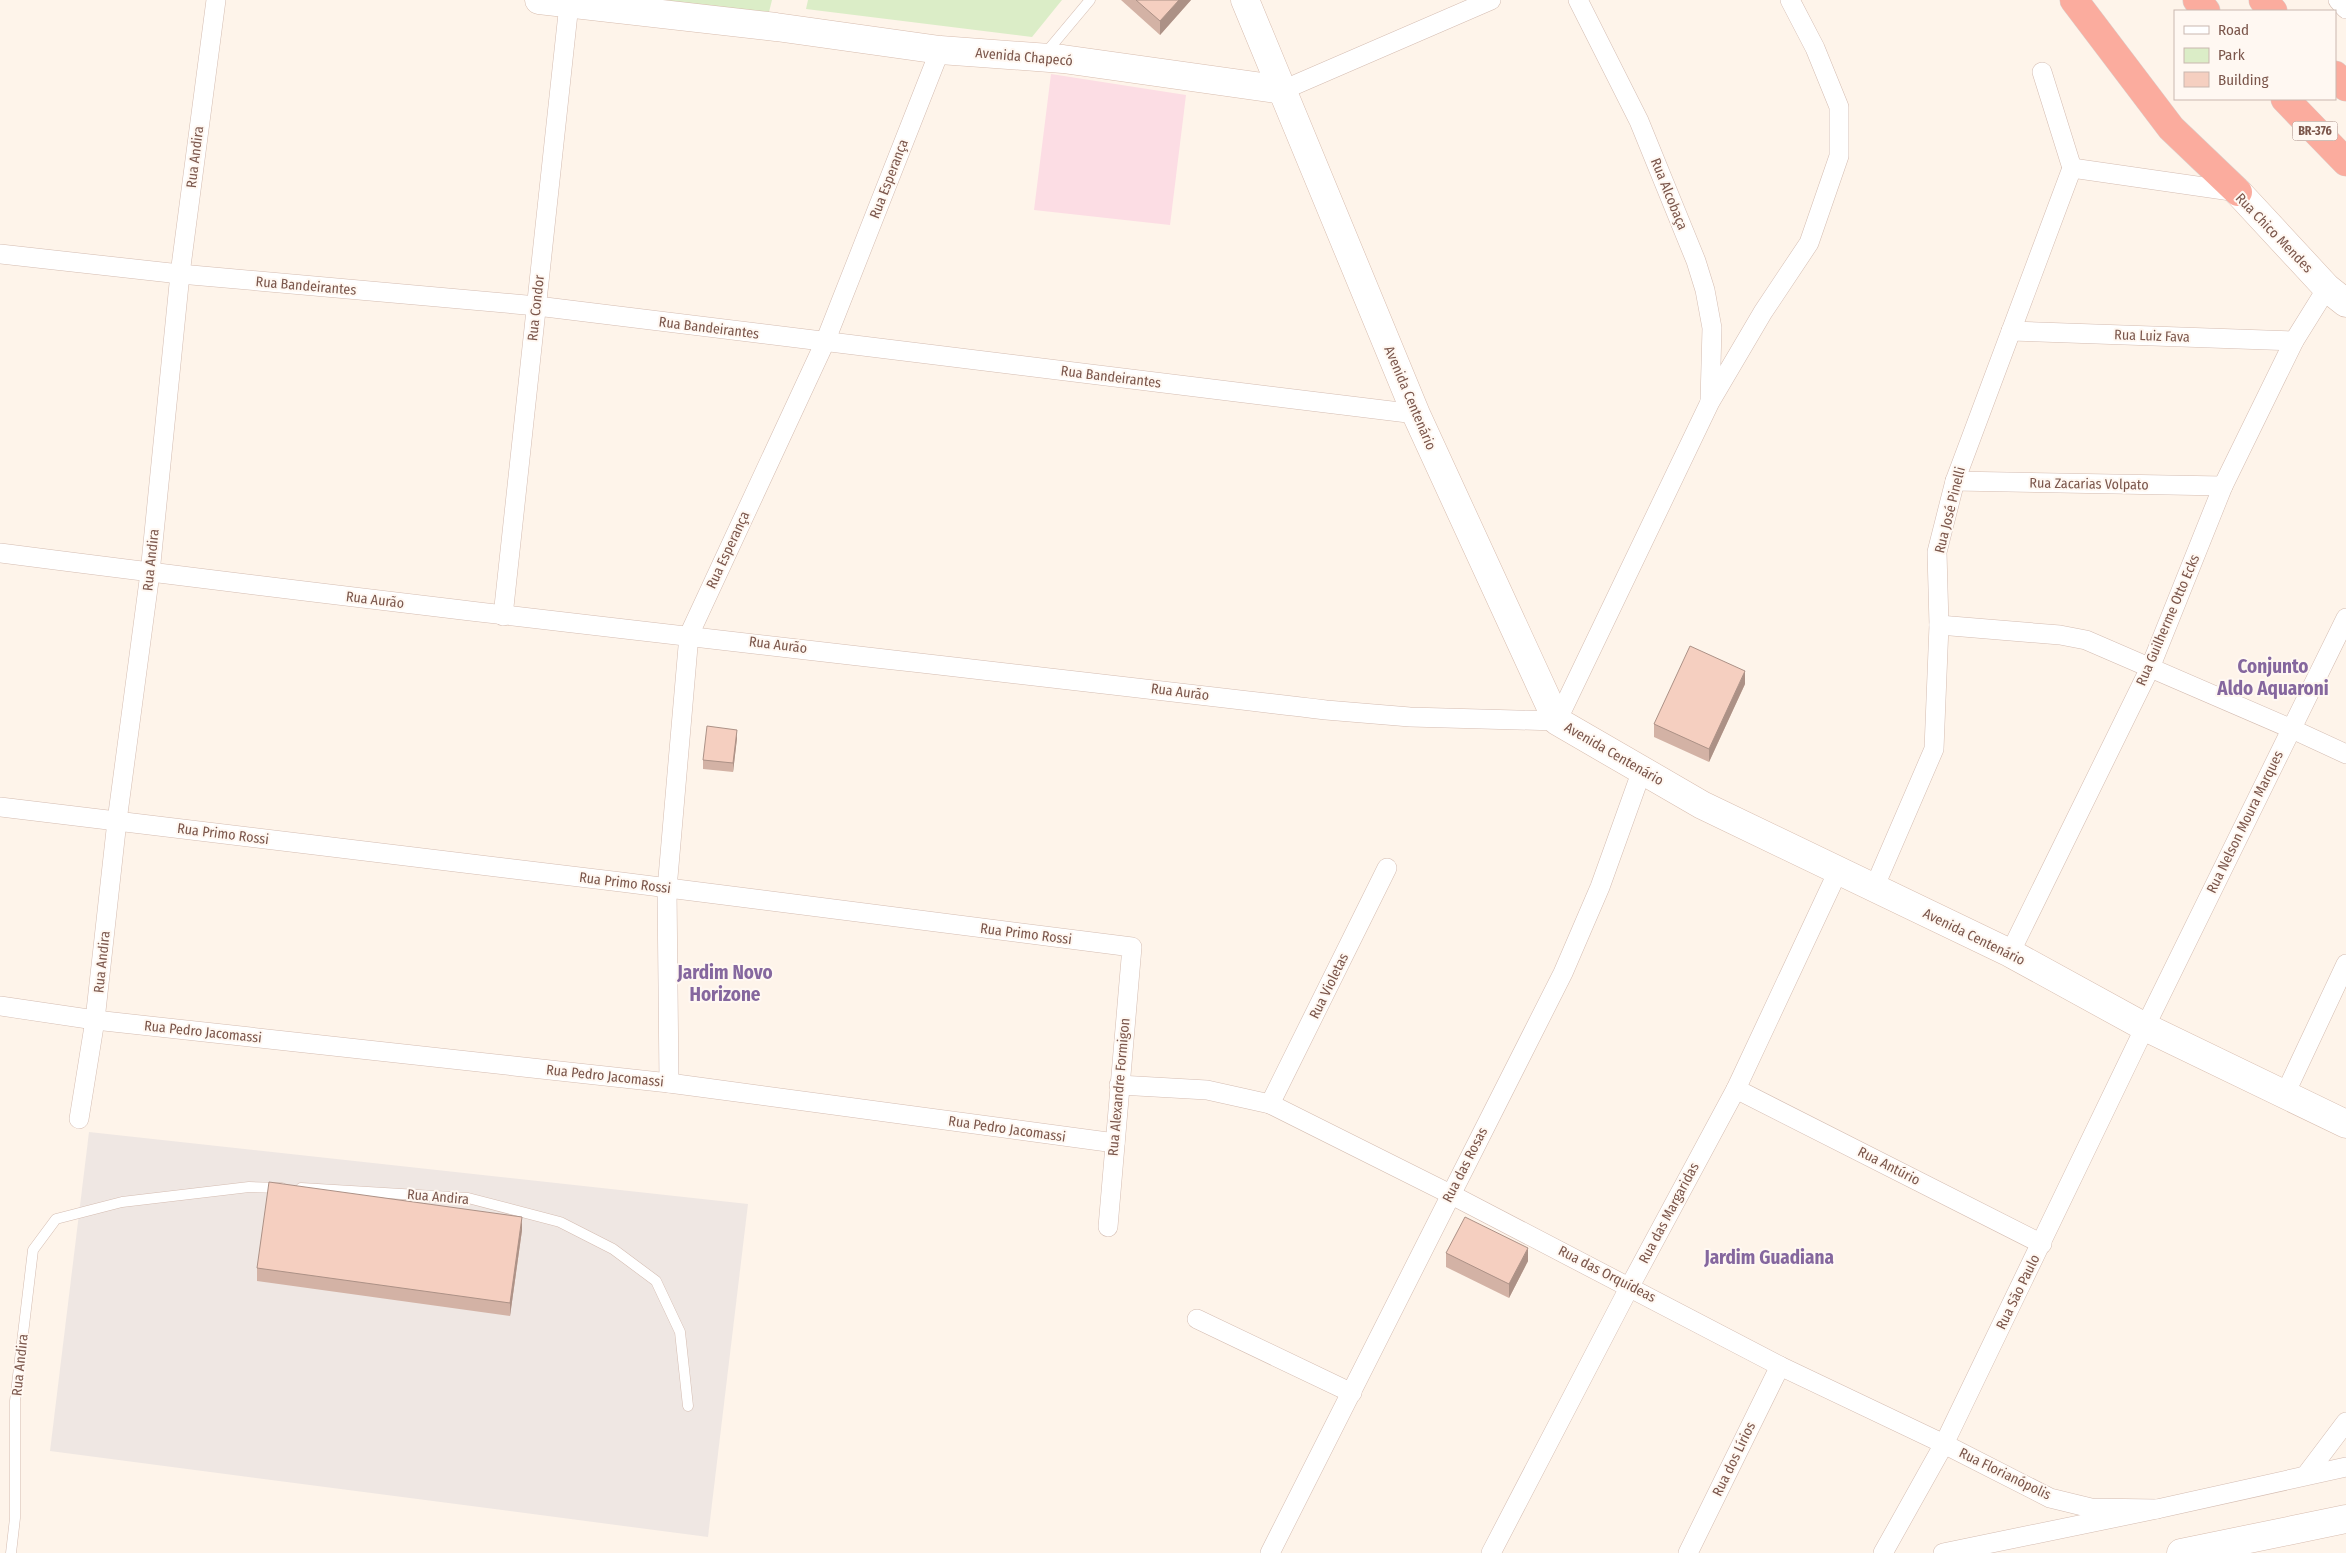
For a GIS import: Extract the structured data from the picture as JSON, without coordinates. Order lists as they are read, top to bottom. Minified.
{"streets":{"highway":["BR-376"],"street":["Avenida Chapecó","Rua Andira","Rua Esperança","Rua Alcobaça","Rua Chico Mendes","Rua Bandeirantes","Rua Condor","Rua Luiz Fava","Avenida Centenário","Rua Zacarias Volpato","Rua José Pinelli","Rua Aurão","Rua Guilherme Otto Ecks","Rua Nelson Moura Marques","Rua Primo Rossi","Rua Violetas","Rua Pedro Jacomassi","Rua Alexandre Formigon","Rua das Rosas","Rua Antúrio","Rua das Margaridas","Rua das Orquídeas","Rua São Paulo","Rua dos Lírios","Rua Florianópolis"]},"crossings":[["Avenida Chapecó","Rua Esperança"],["Avenida Chapecó","Rua Condor"],["Avenida Chapecó","Avenida Centenário"],["Rua Andira","Rua Bandeirantes"],["Rua Andira","Rua Aurão"],["Rua Andira","Rua Primo Rossi"],["Rua Andira","Rua Pedro Jacomassi"],["Rua Esperança","Rua Bandeirantes"],["Rua Esperança","Rua Aurão"],["Rua Esperança","Rua Primo Rossi"],["Rua Esperança","Rua Pedro Jacomassi"],["Rua Chico Mendes","Rua José Pinelli"],["Rua Chico Mendes","Rua Guilherme Otto Ecks"],["Rua Bandeirantes","Rua Condor"],["Rua Bandeirantes","Avenida Centenário"],["Rua Condor","Rua Aurão"],["Rua Luiz Fava","Rua José Pinelli"],["Rua Luiz Fava","Rua Guilherme Otto Ecks"],["Avenida Centenário","Rua José Pinelli"],["Avenida Centenário","Rua Aurão"],["Avenida Centenário","Rua Guilherme Otto Ecks"],["Avenida Centenário","Rua Nelson Moura Marques"],["Avenida Centenário","Rua das Rosas"],["Avenida Centenário","Rua das Margaridas"],["Avenida Centenário","Rua São Paulo"],["Rua Zacarias Volpato","Rua José Pinelli"],["Rua Zacarias Volpato","Rua Guilherme Otto Ecks"],["Rua Nelson Moura Marques","Rua São Paulo"],["Rua Primo Rossi","Rua Alexandre Formigon"],["Rua Violetas","Rua das Orquídeas"],["Rua Pedro Jacomassi","Rua Alexandre Formigon"],["Rua Alexandre Formigon","Rua das Orquídeas"],["Rua das Rosas","Rua das Orquídeas"],["Rua Antúrio","Rua das Margaridas"],["Rua Antúrio","Rua São Paulo"],["Rua das Margaridas","Rua das Orquídeas"],["Rua das Orquídeas","Rua São Paulo"],["Rua das Orquídeas","Rua dos Lírios"],["Rua das Orquídeas","Rua Florianópolis"],["Rua São Paulo","Rua Florianópolis"]],"districts":["Conjunto Aldo Aquaroni","Jardim Novo Horizone","Jardim Guadiana"],"legend":["Road","Park","Building"]}
